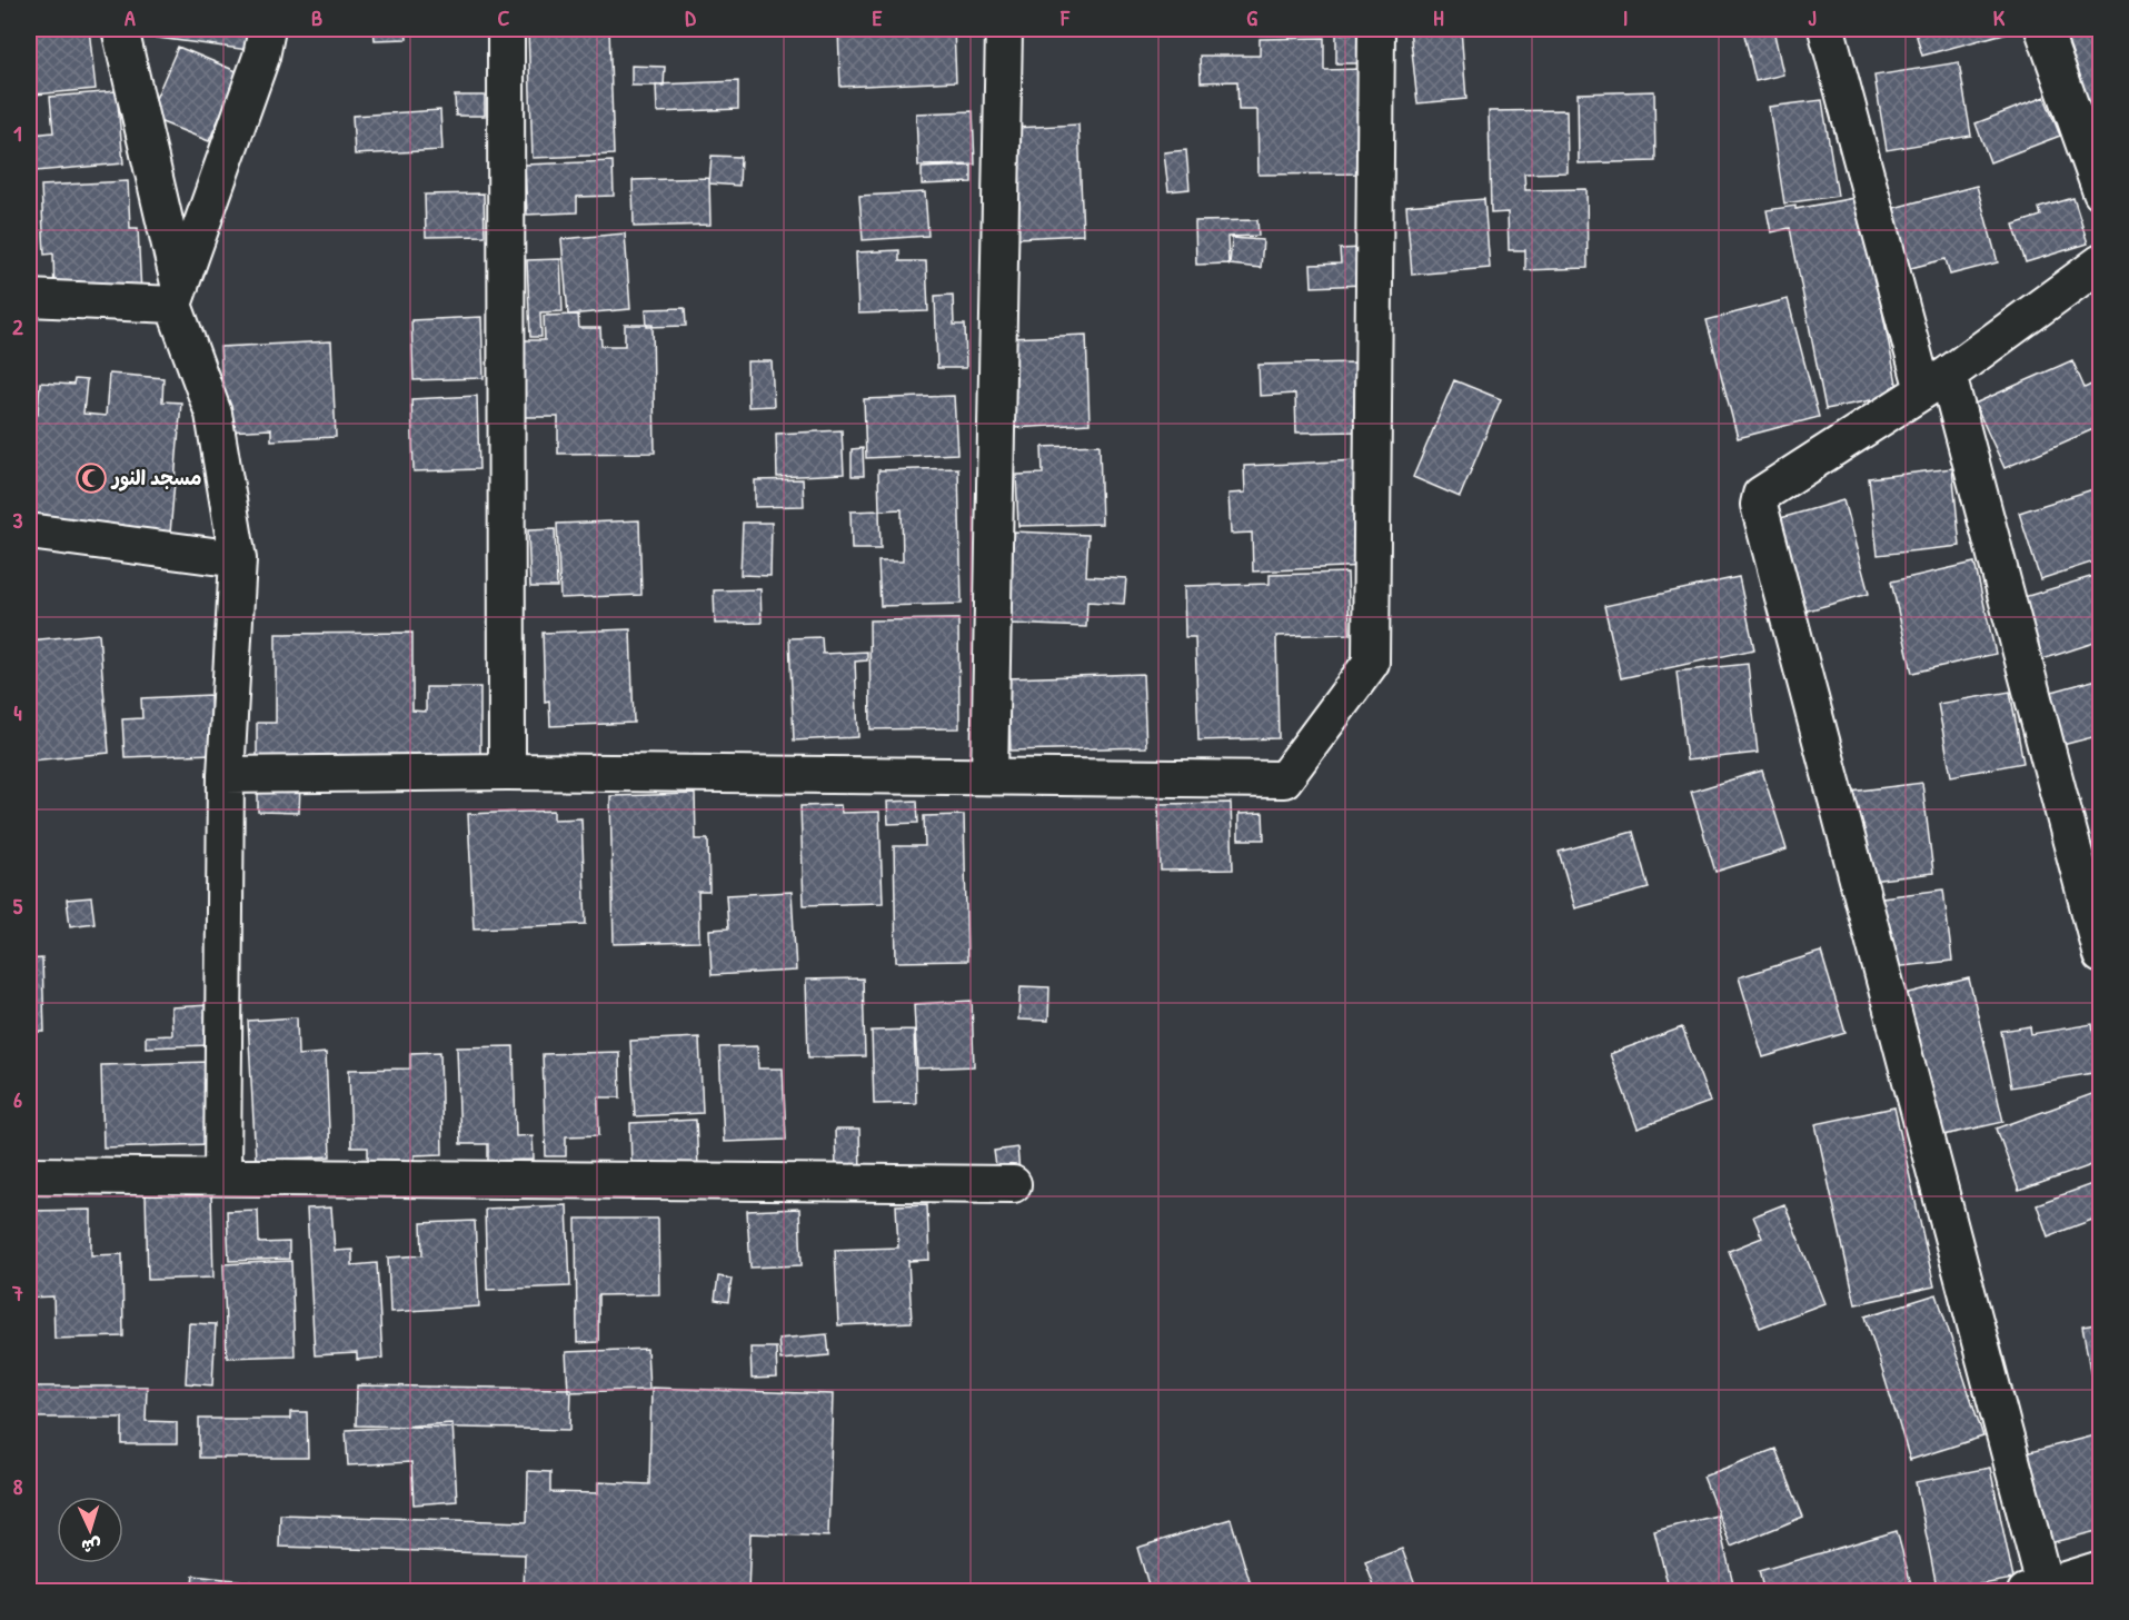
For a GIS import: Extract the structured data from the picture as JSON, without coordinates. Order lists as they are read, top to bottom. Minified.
{"places":{"mosque":["مسجد النور"]},"north":"bottom","grid":{"columns":["A","B","C","D","E","F","G","H","I","J","K"],"rows":["1","2","3","4","5","6","7","8"]}}
